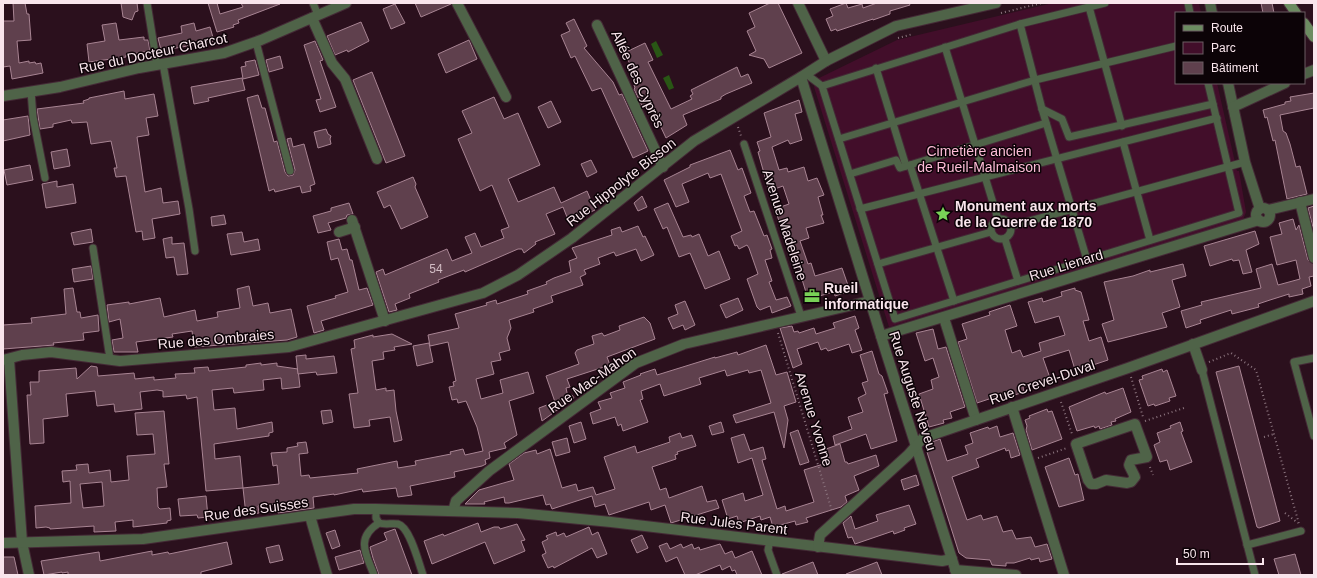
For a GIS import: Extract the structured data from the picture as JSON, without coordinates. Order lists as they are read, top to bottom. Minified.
{"streets":{"street":["Rue du Docteur Charcot","Allée des Cyprès","Rue Hippolyte Bisson","Rue Lienard","Rue des Ombraies","Rue Mac-Mahon","Rue Crevel-Duval","Rue Auguste Neveu","Rue des Suisses","Rue Jules Parent"],"lane":["Avenue Madeleine"],"path":["Avenue Yvonne"]},"crossings":[["Allée des Cyprès","Rue Hippolyte Bisson"],["Rue Hippolyte Bisson","Rue des Ombraies"],["Rue Hippolyte Bisson","Rue Auguste Neveu"],["Avenue Madeleine","Rue Mac-Mahon"],["Rue Lienard","Rue Auguste Neveu"],["Rue Mac-Mahon","Rue Auguste Neveu"],["Rue Mac-Mahon","Avenue Yvonne"],["Rue Mac-Mahon","Rue des Suisses"],["Rue Crevel-Duval","Rue Auguste Neveu"],["Rue Crevel-Duval","Avenue Yvonne"],["Rue Crevel-Duval","Rue Jules Parent"],["Rue Auguste Neveu","Rue Jules Parent"],["Rue des Suisses","Rue Jules Parent"]],"parks":["Cimetière ancien de Rueil-Malmaison"],"places":{"place":["Monument aux morts de la Guerre de 1870"],"office":["Rueil informatique"]},"house_numbers":["54"],"legend":["Route","Parc","Bâtiment"],"scale_bar":"50 m"}
